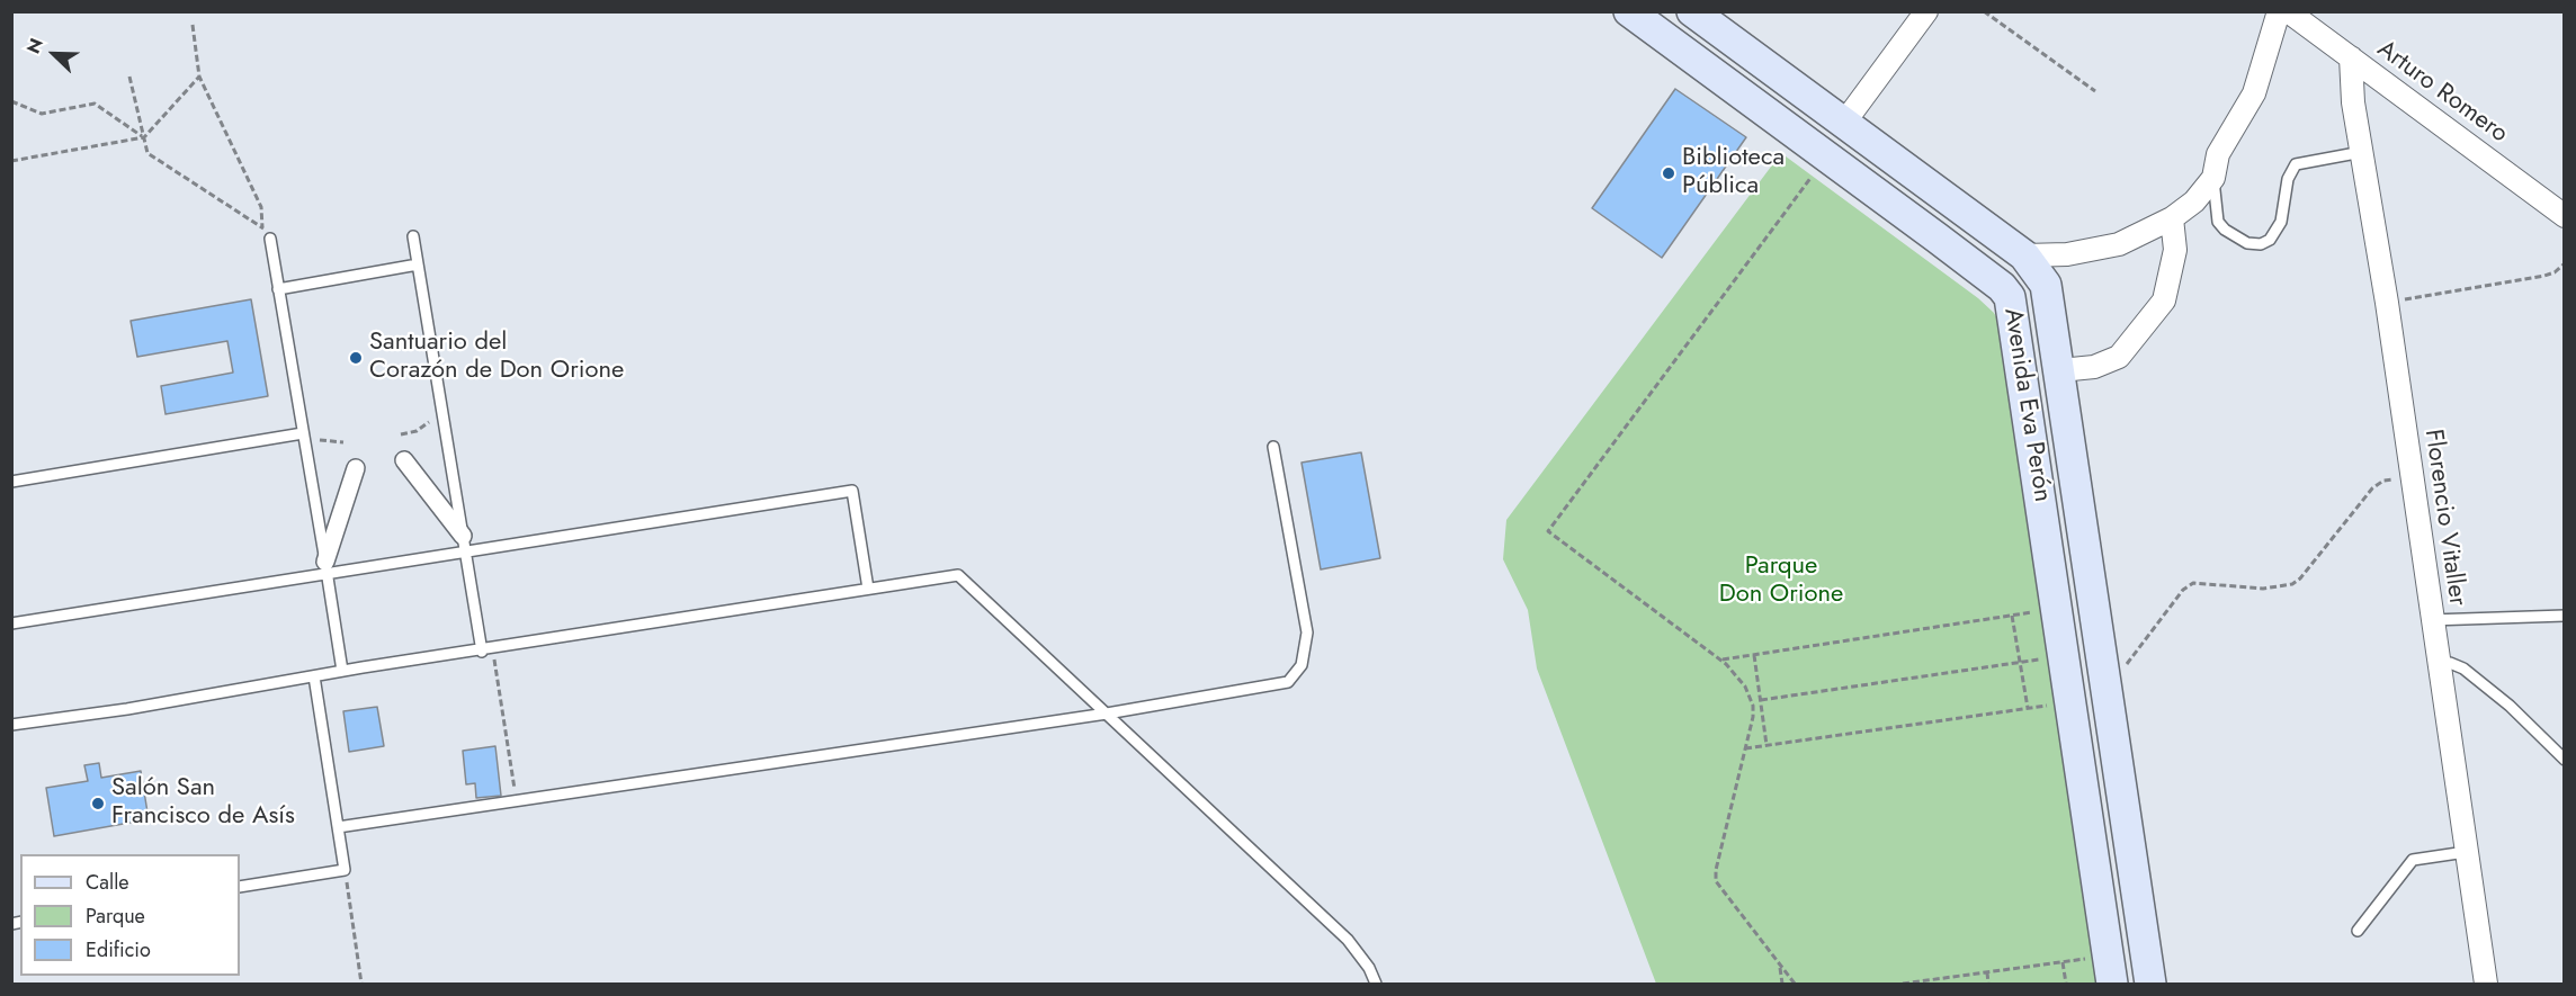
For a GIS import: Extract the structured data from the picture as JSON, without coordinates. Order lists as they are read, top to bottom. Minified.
{"streets":{"main road":["Avenida Eva Perón"],"street":["Arturo Romero","Florencio Vitaller"]},"crossings":[["Arturo Romero","Florencio Vitaller"]],"parks":["Parque Don Orione"],"places":["Biblioteca Pública","Santuario del Corazón de Don Orione","Salón San Francisco de Asís"],"legend":["Calle","Parque","Edificio"],"north":"top left"}
